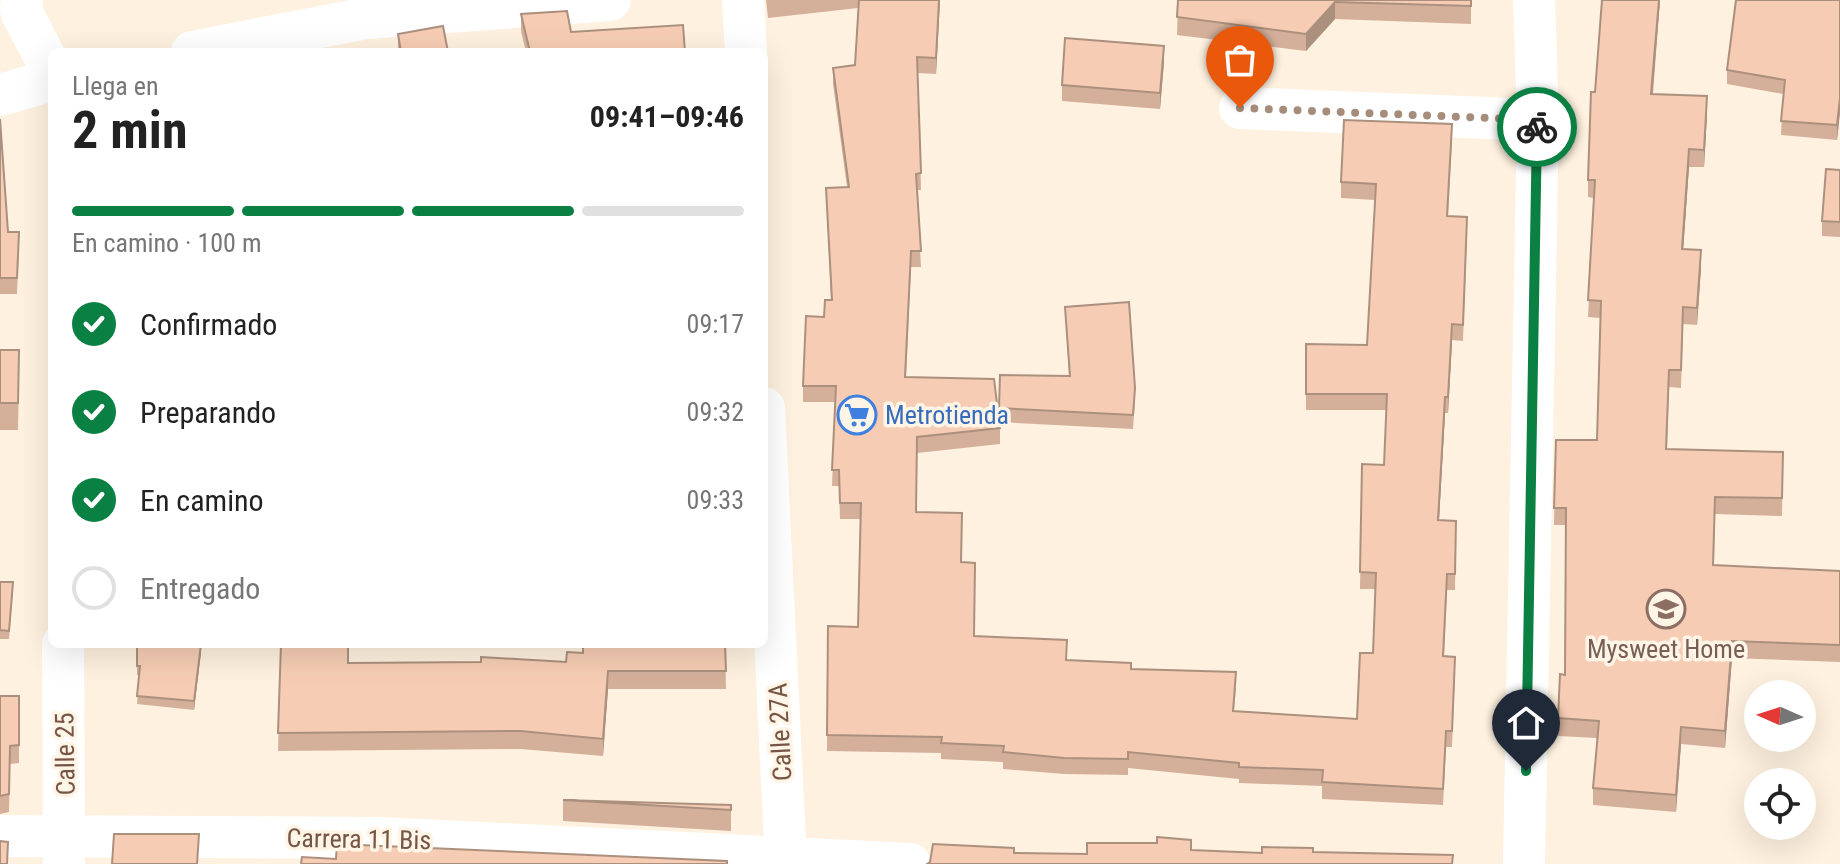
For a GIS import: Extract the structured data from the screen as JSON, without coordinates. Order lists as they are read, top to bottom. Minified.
{"streets":{"street":["Calle 27A","Calle 25","Carrera 11 Bis"]},"crossings":[["Calle 27A","Carrera 11 Bis"],["Calle 25","Carrera 11 Bis"]],"places":{"supermarket":["Metrotienda"],"school or university":["Mysweet Home"]},"north":"left","page":{"heading":["2 min","Llega en","09:41–09:46"],"bar":"En camino · 100 m","list":[["Confirmado","09:17"],["Preparando","09:32"],["En camino","09:33"],"Entregado"]}}
